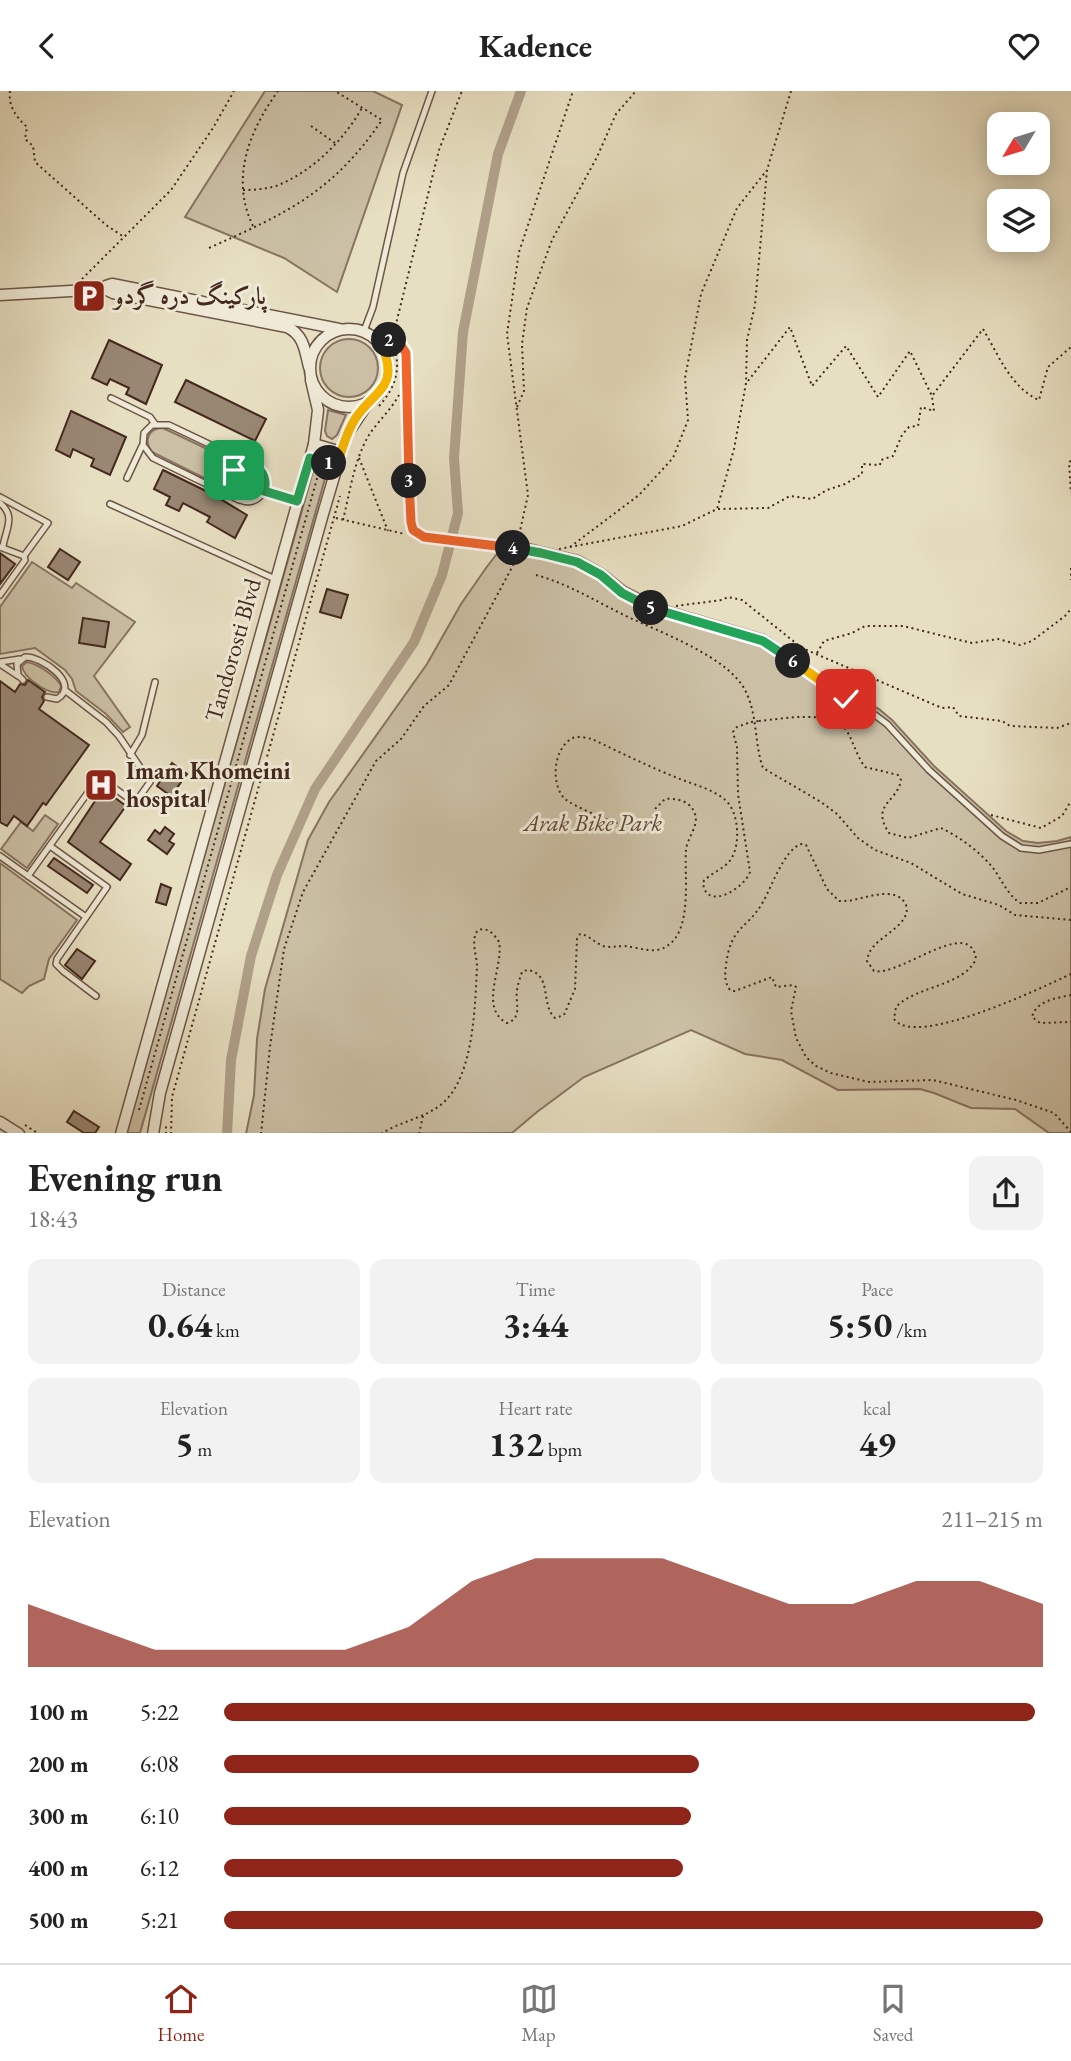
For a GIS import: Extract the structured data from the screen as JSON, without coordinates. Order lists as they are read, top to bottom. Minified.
{"streets":{"street":["Tandorosti Blvd"]},"parks":["Arak Bike Park"],"places":{"parking":["پارکینگ دره گردو"],"hospital":["Imam Khomeini hospital"]},"north":"bottom left","page":{"header":"Kadence","pins":["2","1","3","4","5","6"],"heading":["Evening run","18:43"],"stats":[["Distance","0.64 km"],["Time","3:44"],["Pace","5:50 /km"],["Elevation","5 m"],["Heart rate","132 bpm"],["kcal","49"]],"chart":["Elevation","211–215 m"],"list":[{"name":"100 m","note":"5:22"},{"name":"200 m","note":"6:08"},{"name":"300 m","note":"6:10"},{"name":"400 m","note":"6:12"},{"name":"500 m","note":"5:21"}],"tabs":["Home","Map","Saved"]}}
